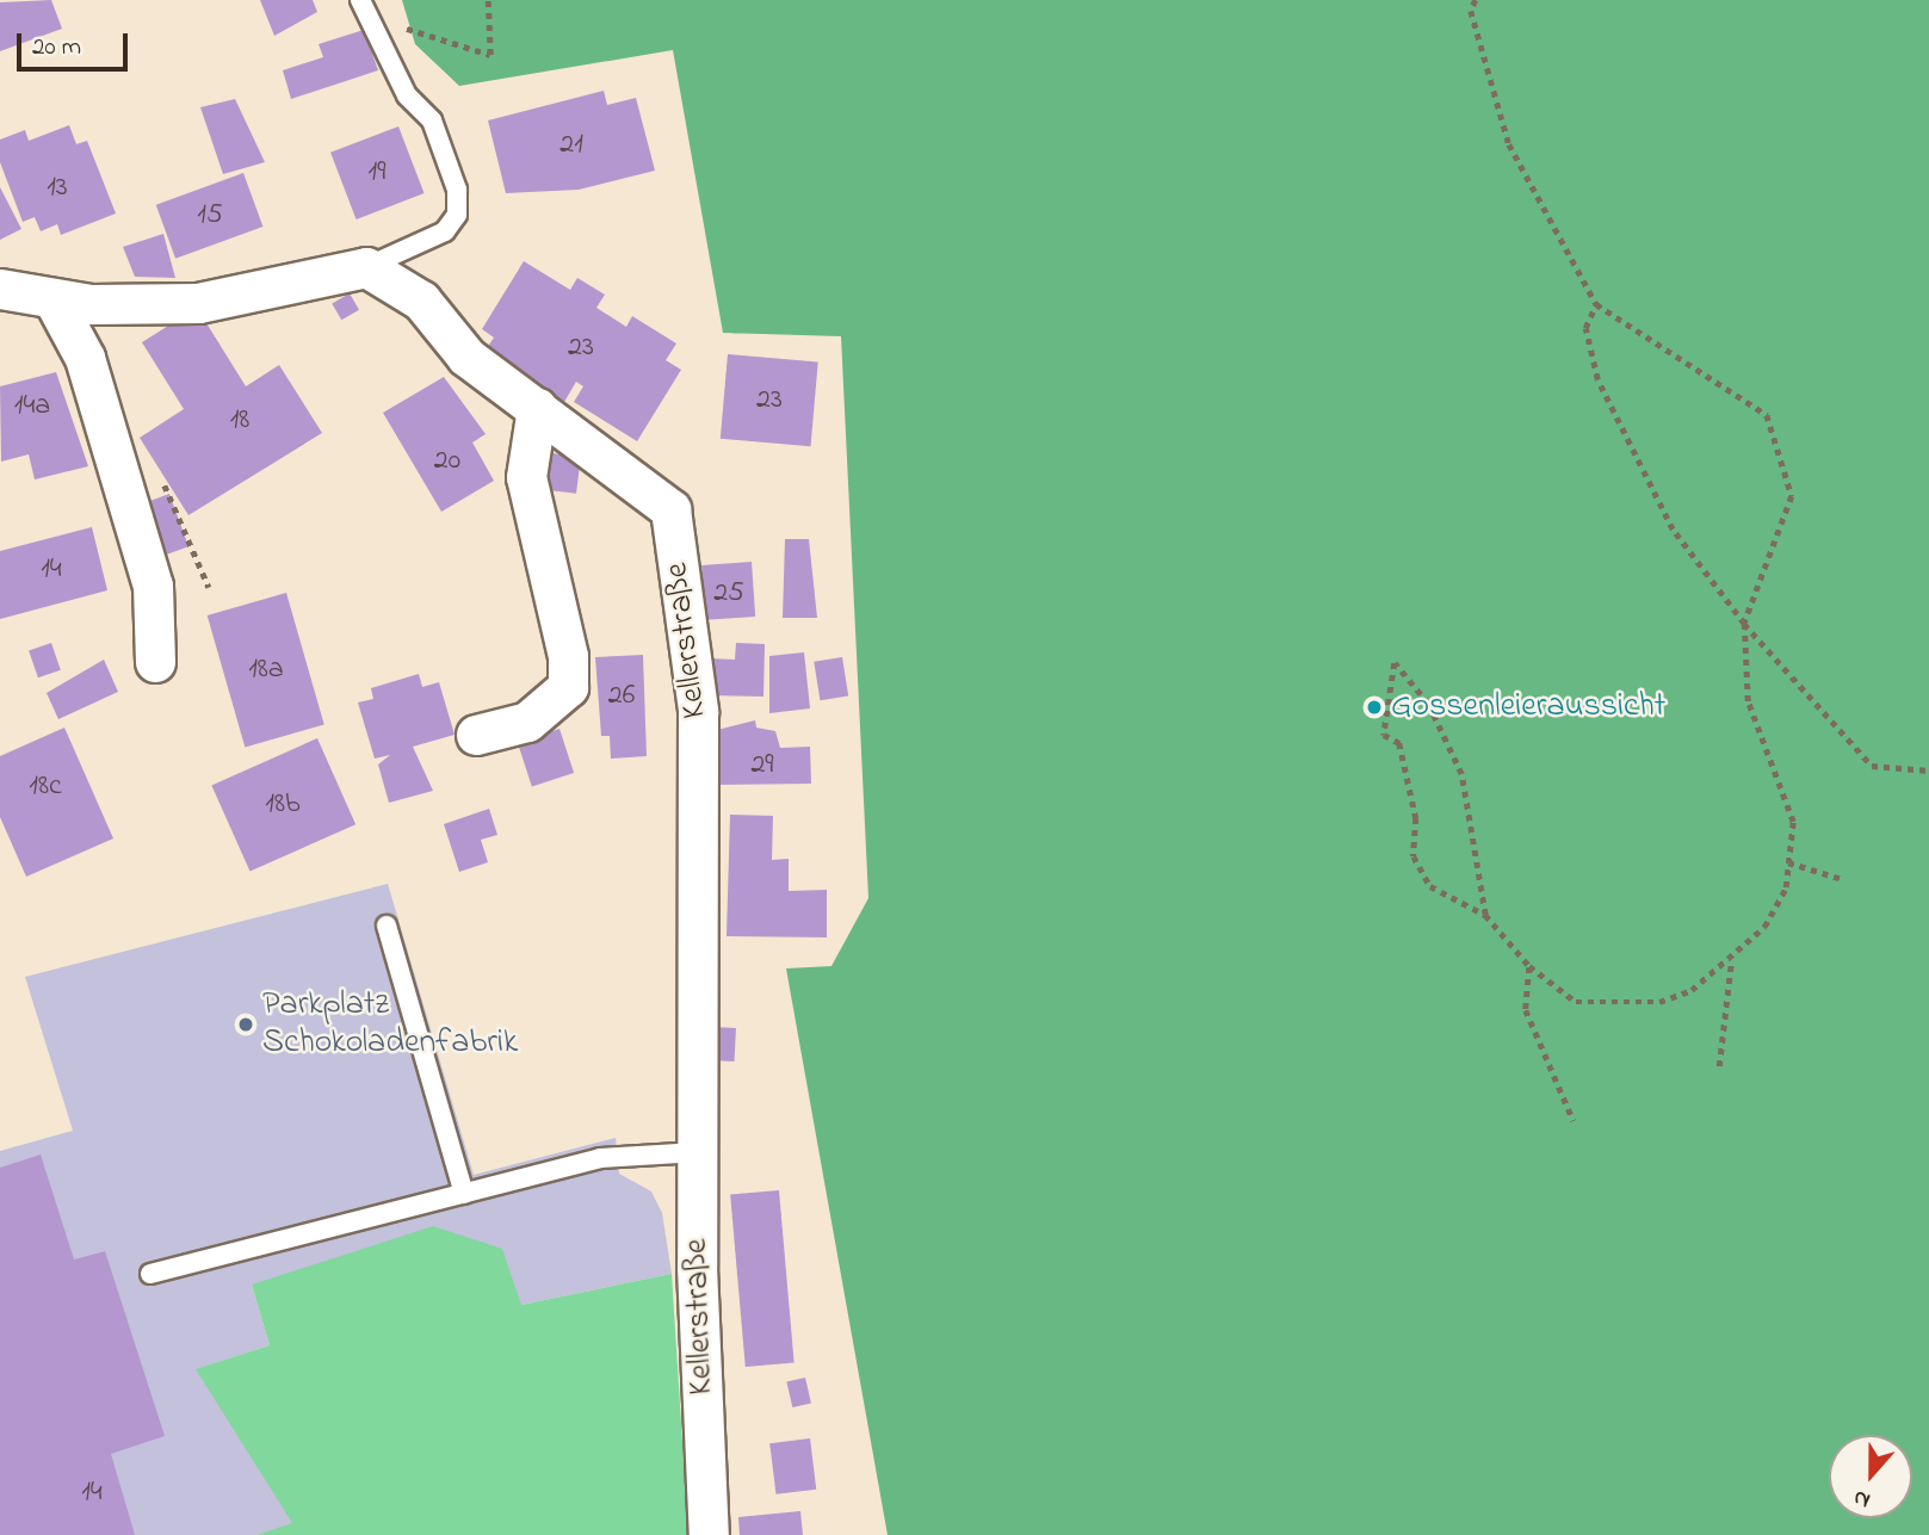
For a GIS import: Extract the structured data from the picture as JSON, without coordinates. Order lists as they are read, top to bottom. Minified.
{"streets":{"street":["Kellerstraße"]},"places":["Gossenleieraussicht","Parkplatz Schokoladenfabrik"],"house_numbers":["21","19","13","15","23","23","14a","18","20","14","25","18a","26","29","18c","18b","14"],"scale_bar":"20 m","north":"bottom"}
